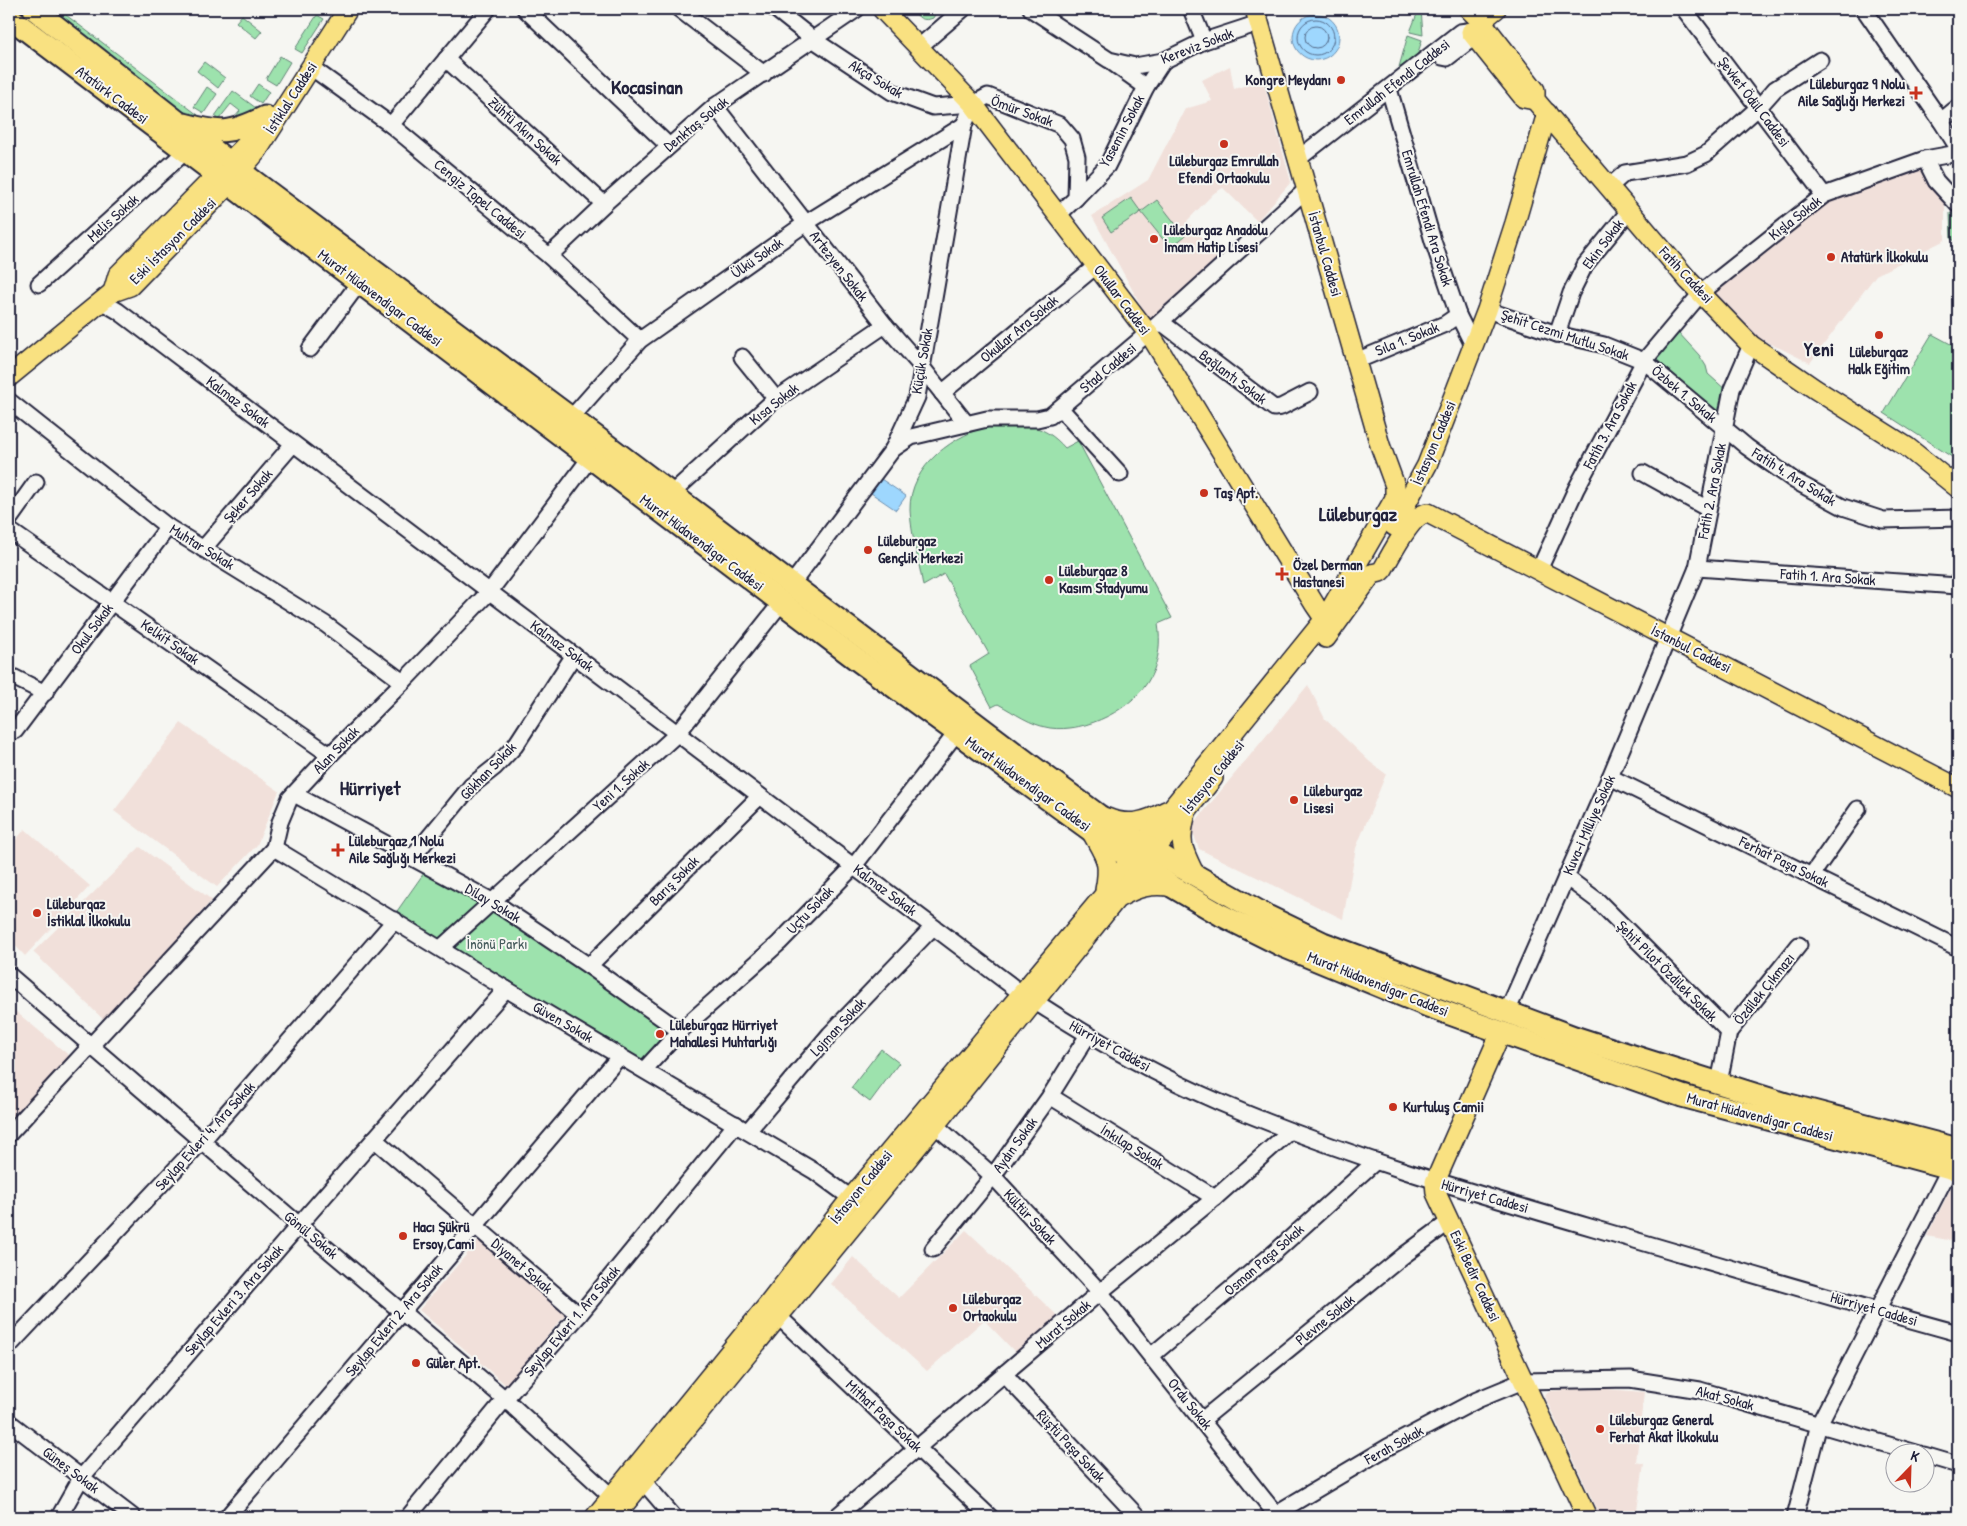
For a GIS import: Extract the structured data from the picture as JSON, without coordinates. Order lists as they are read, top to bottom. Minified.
{"streets":{"highway":["Atatürk Caddesi","Murat Hüdavendigar Caddesi"],"main road":["Emrullah Efendi Caddesi","İstiklal Caddesi","Eski İstasyon Caddesi","İstanbul Caddesi","Fatih Caddesi","Okullar Caddesi","İstasyon Caddesi","Eski Bedir Caddesi"],"street":["Kereviz Sokak","Akça Sokak","Şevket Ödül Caddesi","Ömür Sokak","Denktaş Sokak","Zühtü Akın Sokak","Yasemin Sokak","Cengiz Topel Caddesi","Melis Sokak","Emrullah Efendi Ara Sokak","Kışla Sokak","Ekin Sokak","Ülkü Sokak","Artezyen Sokak","Okullar Ara Sokak","Şehit Cezmi Mutlu Sokak","Sıla 1. Sokak","Küçük Sokak","Stad Caddesi","Bağlantı Sokak","Özbek 1. Sokak","Kalmaz Sokak","Kısa Sokak","Fatih 3. Ara Sokak","Fatih 4. Ara Sokak","Fatih 2. Ara Sokak","Şeker Sokak","Muhtar Sokak","Fatih 1. Ara Sokak","Okul Sokak","Kelkit Sokak","Alan Sokak","Gökhan Sokak","Yeni 1. Sokak","Kuva-i Milliye Sokak","Ferhat Paşa Sokak","Barış Sokak","Dilay Sokak","Uçtu Sokak","Şehit Pilot Özdilek Sokak","Özdilek Çıkmazı","Güven Sokak","Lojman Sokak","Hürriyet Caddesi","Seylap Evleri 4. Ara Sokak","Aydın Sokak","İnkılap Sokak","Kültür Sokak","Gönül Sokak","Osman Paşa Sokak","Diyanet Sokak","Seylap Evleri 3. Ara Sokak","Seylap Evleri 2. Ara Sokak","Plevne Sokak","Seylap Evleri 1. Ara Sokak","Murat Sokak","Akat Sokak","Ordu Sokak","Mithat Paşa Sokak","Ferah Sokak","Rüştü Paşa Sokak","Güneş Sokak"]},"crossings":[["Kereviz Sokak","Yasemin Sokak"],["Kereviz Sokak","İstanbul Caddesi"],["Akça Sokak","Ömür Sokak"],["Akça Sokak","Denktaş Sokak"],["Akça Sokak","Okullar Caddesi"],["Akça Sokak","Küçük Sokak"],["Emrullah Efendi Caddesi","Emrullah Efendi Ara Sokak"],["Emrullah Efendi Caddesi","İstanbul Caddesi"],["Emrullah Efendi Caddesi","Fatih Caddesi"],["Atatürk Caddesi","İstiklal Caddesi"],["Atatürk Caddesi","Melis Sokak"],["Atatürk Caddesi","Eski İstasyon Caddesi"],["Atatürk Caddesi","Murat Hüdavendigar Caddesi"],["İstiklal Caddesi","Cengiz Topel Caddesi"],["İstiklal Caddesi","Eski İstasyon Caddesi"],["İstiklal Caddesi","Murat Hüdavendigar Caddesi"],["Şevket Ödül Caddesi","Kışla Sokak"],["Ömür Sokak","Yasemin Sokak"],["Ömür Sokak","Okullar Caddesi"],["Ömür Sokak","Küçük Sokak"],["Denktaş Sokak","Zühtü Akın Sokak"],["Denktaş Sokak","Cengiz Topel Caddesi"],["Denktaş Sokak","Artezyen Sokak"],["Cengiz Topel Caddesi","Ülkü Sokak"],["Emrullah Efendi Ara Sokak","Sıla 1. Sokak"],["Emrullah Efendi Ara Sokak","İstasyon Caddesi"],["Kışla Sokak","Fatih Caddesi"],["Kışla Sokak","Fatih 3. Ara Sokak"],["Eski İstasyon Caddesi","Murat Hüdavendigar Caddesi"],["Eski İstasyon Caddesi","Kalmaz Sokak"],["Ekin Sokak","Fatih Caddesi"],["Ekin Sokak","Şehit Cezmi Mutlu Sokak"],["İstanbul Caddesi","Sıla 1. Sokak"],["İstanbul Caddesi","Stad Caddesi"],["İstanbul Caddesi","Fatih 3. Ara Sokak"],["İstanbul Caddesi","İstasyon Caddesi"],["İstanbul Caddesi","Fatih 2. Ara Sokak"],["İstanbul Caddesi","Kuva-i Milliye Sokak"],["Ülkü Sokak","Artezyen Sokak"],["Ülkü Sokak","Murat Hüdavendigar Caddesi"],["Ülkü Sokak","Küçük Sokak"],["Artezyen Sokak","Okullar Ara Sokak"],["Artezyen Sokak","Küçük Sokak"],["Artezyen Sokak","Stad Caddesi"],["Artezyen Sokak","Kısa Sokak"],["Fatih Caddesi","Fatih 3. Ara Sokak"],["Fatih Caddesi","İstasyon Caddesi"],["Fatih Caddesi","Fatih 2. Ara Sokak"],["Murat Hüdavendigar Caddesi","Küçük Sokak"],["Murat Hüdavendigar Caddesi","Kısa Sokak"],["Murat Hüdavendigar Caddesi","İstasyon Caddesi"],["Murat Hüdavendigar Caddesi","Alan Sokak"],["Murat Hüdavendigar Caddesi","Yeni 1. Sokak"],["Murat Hüdavendigar Caddesi","Kuva-i Milliye Sokak"],["Murat Hüdavendigar Caddesi","Uçtu Sokak"],["Murat Hüdavendigar Caddesi","Şehit Pilot Özdilek Sokak"],["Okullar Caddesi","Okullar Ara Sokak"],["Okullar Caddesi","Küçük Sokak"],["Okullar Caddesi","Stad Caddesi"],["Okullar Caddesi","Bağlantı Sokak"],["Okullar Caddesi","İstasyon Caddesi"],["Şehit Cezmi Mutlu Sokak","Özbek 1. Sokak"],["Şehit Cezmi Mutlu Sokak","Fatih 3. Ara Sokak"],["Şehit Cezmi Mutlu Sokak","İstasyon Caddesi"],["Küçük Sokak","Stad Caddesi"],["Küçük Sokak","Yeni 1. Sokak"],["Stad Caddesi","Bağlantı Sokak"],["Özbek 1. Sokak","Fatih 3. Ara Sokak"],["Özbek 1. Sokak","Fatih 4. Ara Sokak"],["Özbek 1. Sokak","Fatih 2. Ara Sokak"],["Kalmaz Sokak","İstasyon Caddesi"],["Kalmaz Sokak","Şeker Sokak"],["Kalmaz Sokak","Alan Sokak"],["Kalmaz Sokak","Gökhan Sokak"],["Kalmaz Sokak","Yeni 1. Sokak"],["Kalmaz Sokak","Barış Sokak"],["Kalmaz Sokak","Uçtu Sokak"],["Kalmaz Sokak","Lojman Sokak"],["Kalmaz Sokak","Hürriyet Caddesi"],["İstasyon Caddesi","Güven Sokak"],["İstasyon Caddesi","Hürriyet Caddesi"],["İstasyon Caddesi","Kültür Sokak"],["İstasyon Caddesi","Gönül Sokak"],["İstasyon Caddesi","Mithat Paşa Sokak"],["Fatih 4. Ara Sokak","Fatih 2. Ara Sokak"],["Fatih 2. Ara Sokak","Fatih 1. Ara Sokak"],["Fatih 2. Ara Sokak","Kuva-i Milliye Sokak"],["Şeker Sokak","Muhtar Sokak"],["Muhtar Sokak","Okul Sokak"],["Muhtar Sokak","Alan Sokak"],["Okul Sokak","Kelkit Sokak"],["Kelkit Sokak","Alan Sokak"],["Alan Sokak","Dilay Sokak"],["Alan Sokak","Güven Sokak"],["Alan Sokak","Gönül Sokak"],["Gökhan Sokak","Dilay Sokak"],["Yeni 1. Sokak","Dilay Sokak"],["Yeni 1. Sokak","Güven Sokak"],["Kuva-i Milliye Sokak","Ferhat Paşa Sokak"],["Kuva-i Milliye Sokak","Şehit Pilot Özdilek Sokak"],["Barış Sokak","Dilay Sokak"],["Dilay Sokak","Uçtu Sokak"],["Uçtu Sokak","Güven Sokak"],["Şehit Pilot Özdilek Sokak","Özdilek Çıkmazı"],["Güven Sokak","Lojman Sokak"],["Güven Sokak","Seylap Evleri 4. Ara Sokak"],["Güven Sokak","Seylap Evleri 3. Ara Sokak"],["Güven Sokak","Seylap Evleri 2. Ara Sokak"],["Güven Sokak","Seylap Evleri 1. Ara Sokak"],["Lojman Sokak","Seylap Evleri 1. Ara Sokak"],["Hürriyet Caddesi","Aydın Sokak"],["Hürriyet Caddesi","Osman Paşa Sokak"],["Hürriyet Caddesi","Eski Bedir Caddesi"],["Hürriyet Caddesi","Murat Sokak"],["Seylap Evleri 4. Ara Sokak","Gönül Sokak"],["Aydın Sokak","İnkılap Sokak"],["Aydın Sokak","Kültür Sokak"],["İnkılap Sokak","Murat Sokak"],["Kültür Sokak","Murat Sokak"],["Kültür Sokak","Ordu Sokak"],["Gönül Sokak","Seylap Evleri 3. Ara Sokak"],["Gönül Sokak","Seylap Evleri 2. Ara Sokak"],["Gönül Sokak","Seylap Evleri 1. Ara Sokak"],["Osman Paşa Sokak","Ordu Sokak"],["Diyanet Sokak","Seylap Evleri 3. Ara Sokak"],["Diyanet Sokak","Seylap Evleri 2. Ara Sokak"],["Diyanet Sokak","Seylap Evleri 1. Ara Sokak"],["Eski Bedir Caddesi","Plevne Sokak"],["Eski Bedir Caddesi","Akat Sokak"],["Eski Bedir Caddesi","Ferah Sokak"],["Seylap Evleri 3. Ara Sokak","Güneş Sokak"],["Plevne Sokak","Ordu Sokak"],["Murat Sokak","Ordu Sokak"],["Murat Sokak","Mithat Paşa Sokak"],["Murat Sokak","Rüştü Paşa Sokak"],["Akat Sokak","Ferah Sokak"],["Ordu Sokak","Ferah Sokak"]],"districts":["Kocasinan","Yeni","Lüleburgaz","Hürriyet"],"parks":["İnönü Parkı"],"places":{"other":["Kongre Meydanı","Lüleburgaz Emrullah Efendi Ortaokulu","Lüleburgaz Anadolu İmam Hatip Lisesi","Atatürk İlkokulu","Lüleburgaz Halk Eğitim","Taş Apt.","Lüleburgaz Gençlik Merkezi","Lüleburgaz 8 Kasım Stadyumu","Lüleburgaz Lisesi","Lüleburgaz İstiklal İlkokulu","Lüleburgaz Hürriyet Mahallesi Muhtarlığı","Kurtuluş Camii","Hacı Şükrü Ersoy Cami","Lüleburgaz Ortaokulu","Güler Apt.","Lüleburgaz General Ferhat Akat İlkokulu"],"health":["Lüleburgaz 9 Nolu Aile Sağlığı Merkezi","Özel Derman Hastanesi","Lüleburgaz 1 Nolu Aile Sağlığı Merkezi"]},"north":"top right"}
